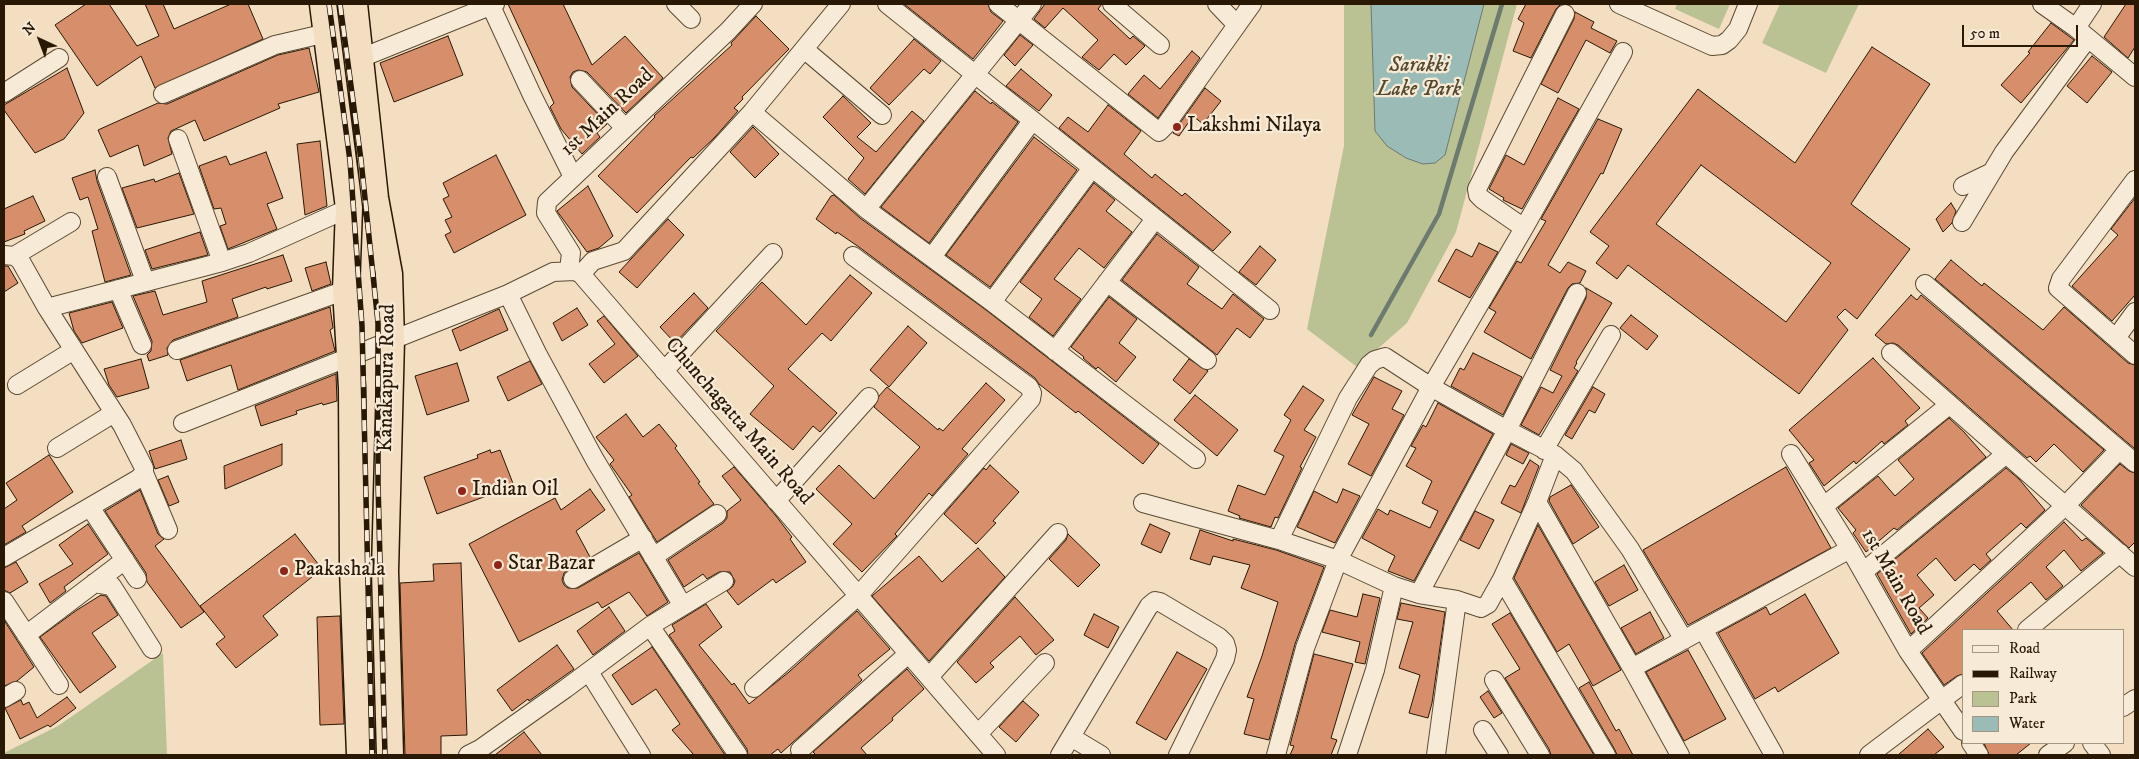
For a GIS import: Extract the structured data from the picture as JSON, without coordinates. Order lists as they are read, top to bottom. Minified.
{"streets":{"highway":["Kanakapura Road"],"street":["1st Main Road","Chunchagatta Main Road"]},"crossings":[["1st Main Road","Chunchagatta Main Road"]],"parks":["Sarakki Lake Park"],"places":["Lakshmi Nilaya","Indian Oil","Star Bazar","Paakashala"],"legend":["Road","Railway","Park","Water"],"scale_bar":"50 m","north":"top left"}
